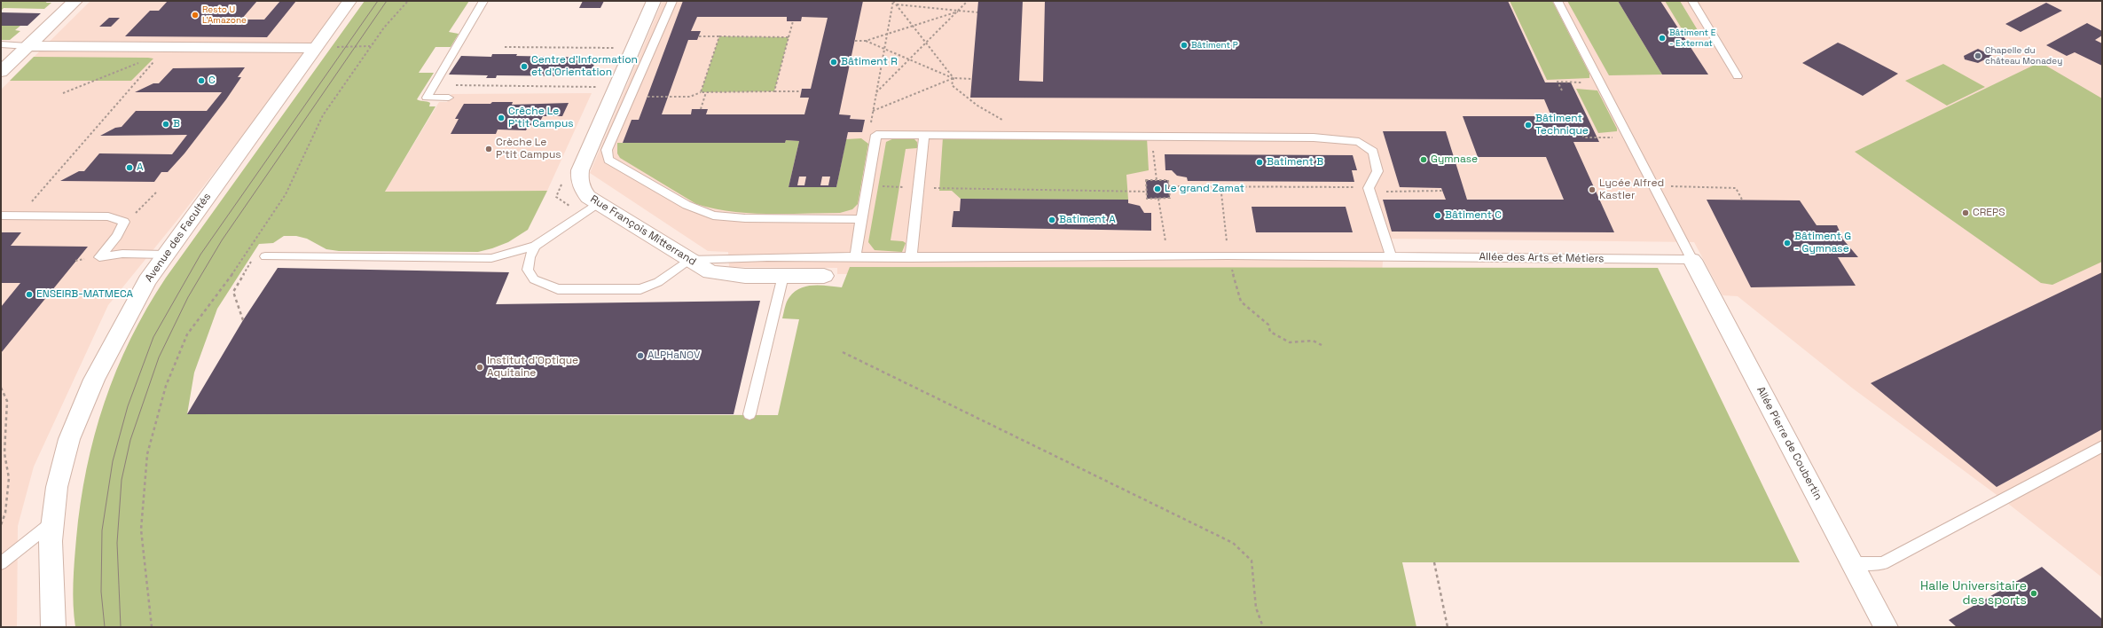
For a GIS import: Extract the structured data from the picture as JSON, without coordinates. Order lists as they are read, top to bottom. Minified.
{"streets":{"street":["Rue François Mitterrand","Avenue des Facultés","Allée Pierre de Coubertin"],"lane":["Allée des Arts et Métiers"]},"crossings":[["Rue François Mitterrand","Allée des Arts et Métiers"],["Allée des Arts et Métiers","Allée Pierre de Coubertin"]],"places":["Resto U L’Amazone","Bâtiment E - Externat","Bâtiment P","Chapelle du château Monadey","Bâtiment R","Centre d'Information et d'Orientation","C","Crêche Le P'tit Campus","B","Bâtiment Technique","Crèche Le P'tit Campus","Gymnase","Batiment B","A","Le grand Zamat","Lycée Alfred Kastler","CREPS","Bâtiment C","Batiment A","Bâtiment G - Gymnase","ENSEIRB-MATMECA","ALPHaNOV","Institut d'Optique Aquitaine","Halle Universitaire des sports"]}
